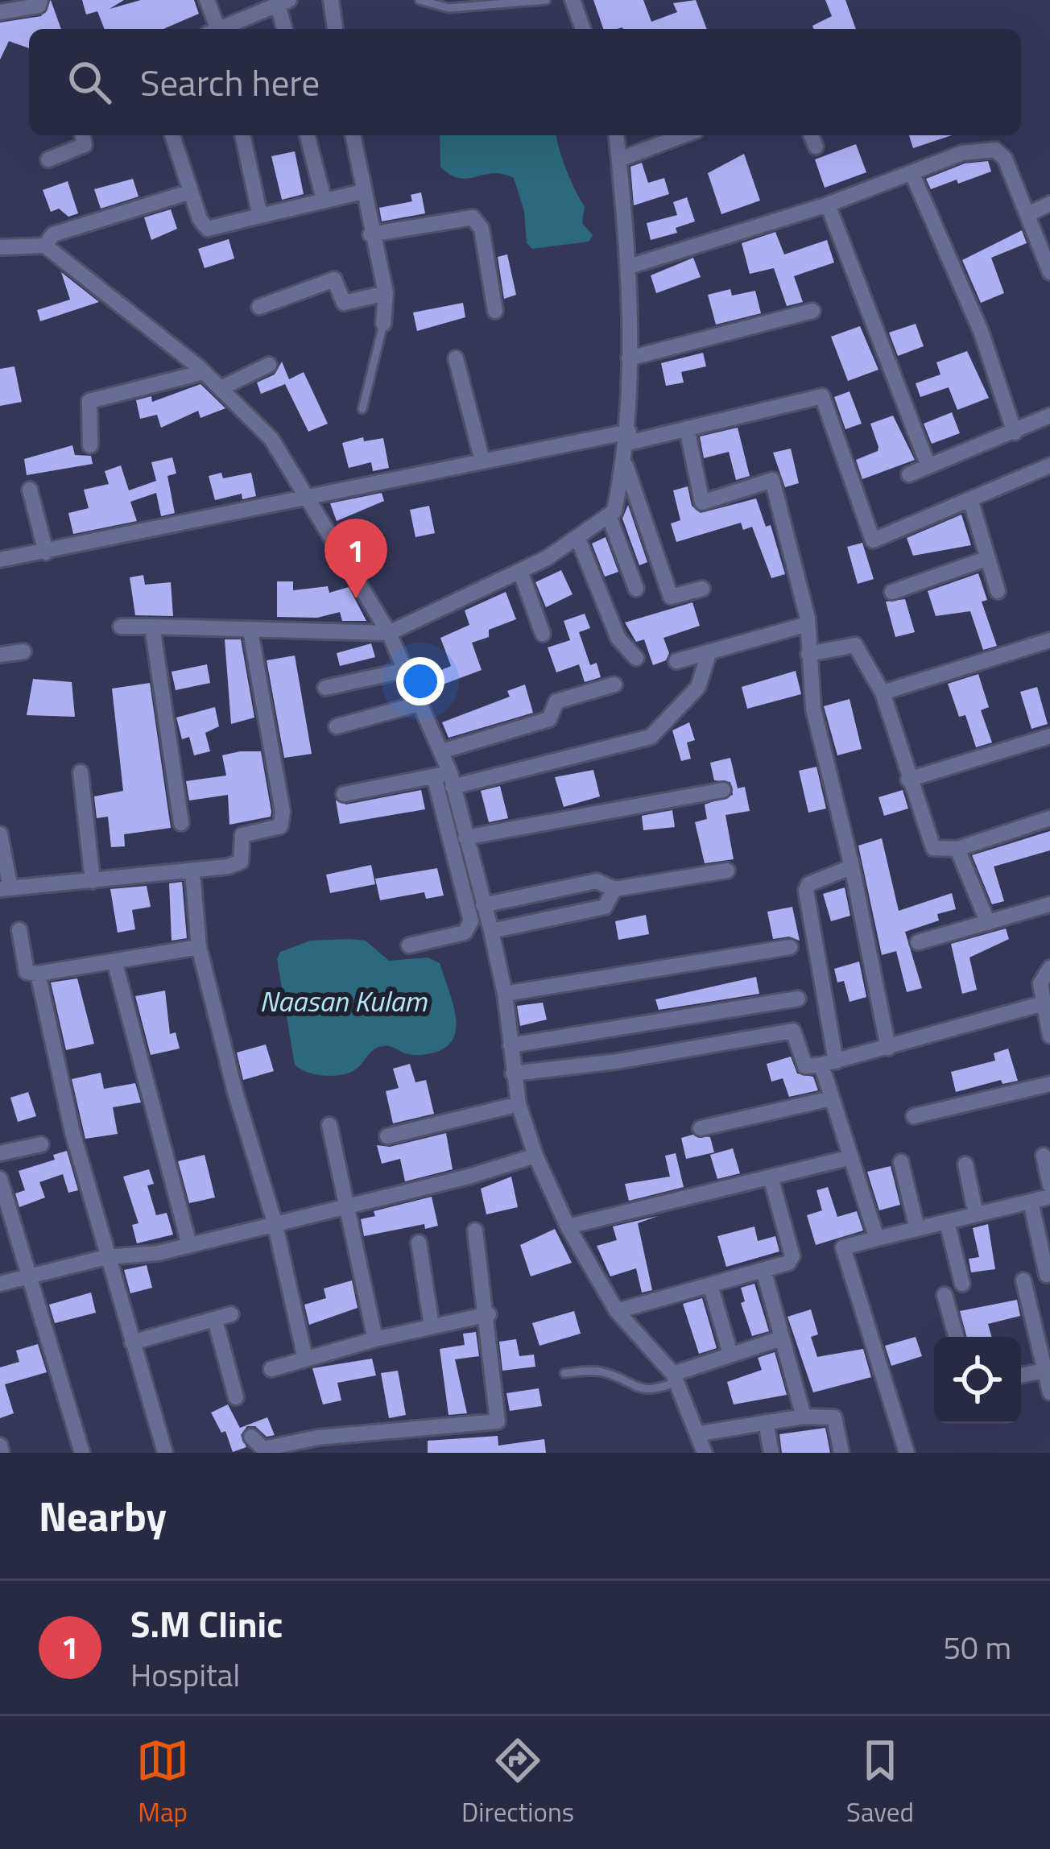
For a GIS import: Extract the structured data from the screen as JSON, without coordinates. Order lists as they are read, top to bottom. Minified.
{"water":["Naasan Kulam"],"page":{"search":"Search here","pins":"1","heading":"Nearby","list":[{"mark":"1","name":"S.M Clinic","note":"Hospital","value":"50 m"}],"nav":["Map","Directions","Saved"]}}
